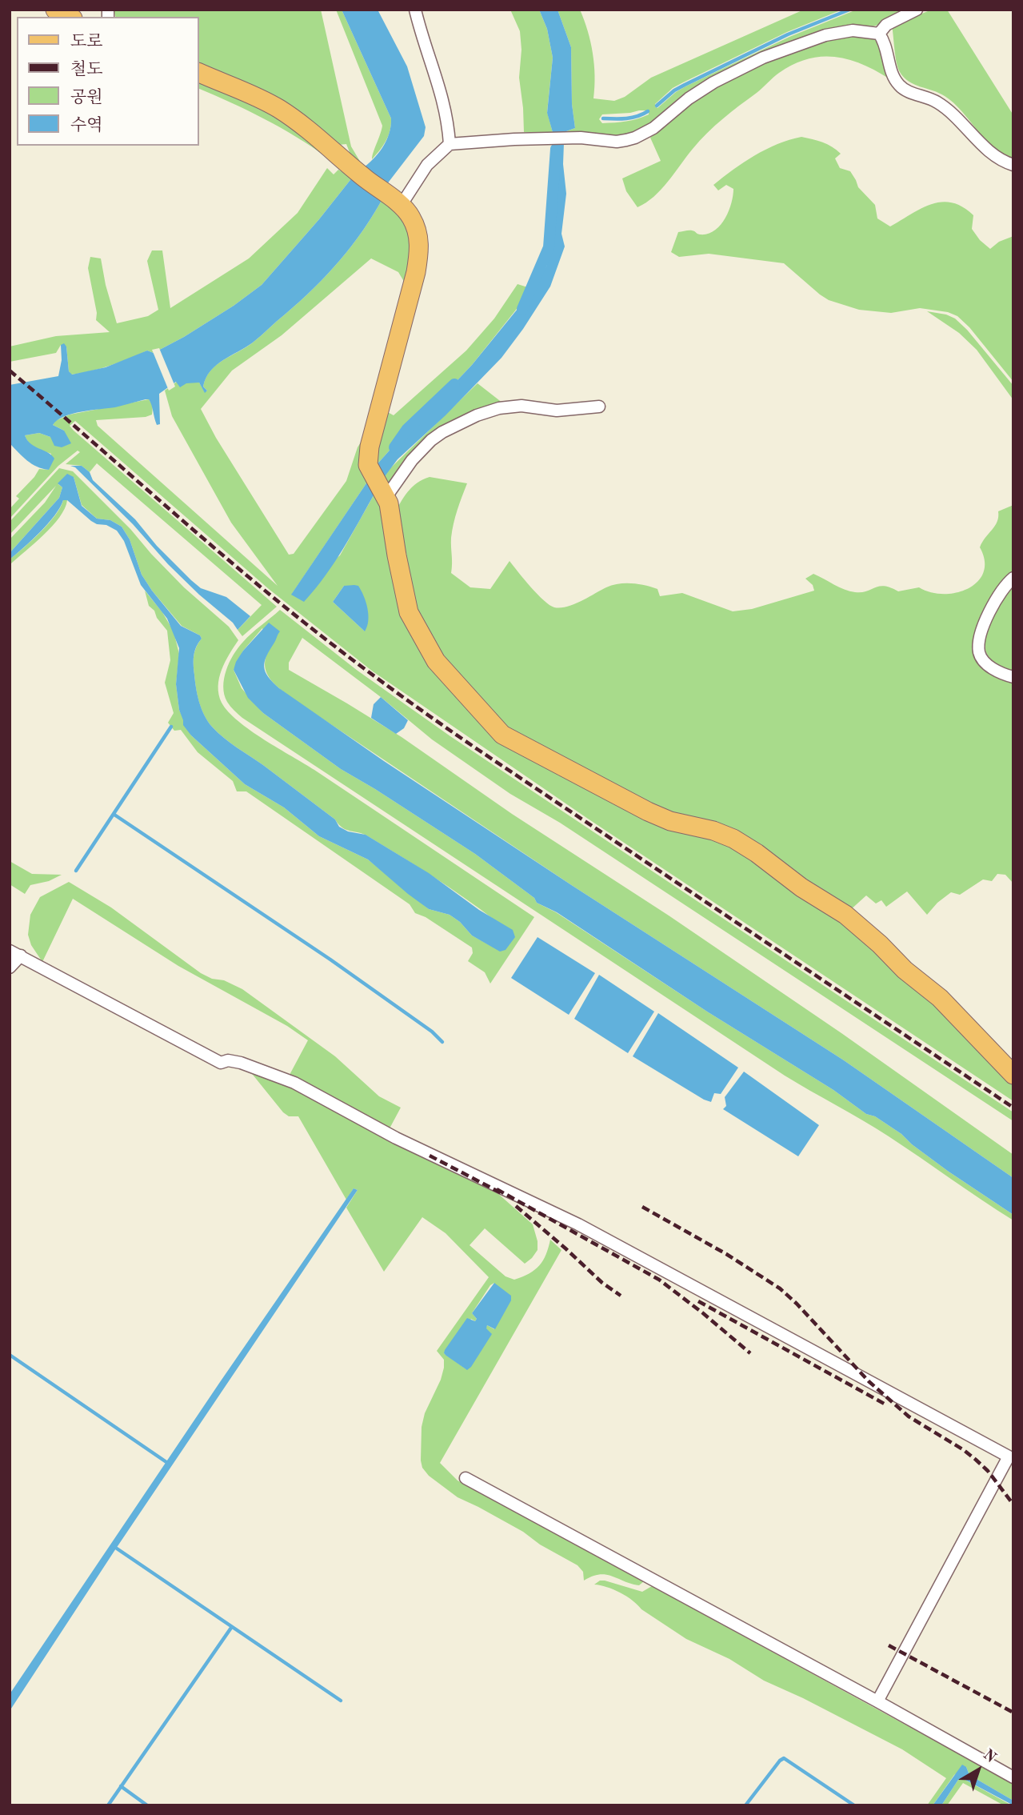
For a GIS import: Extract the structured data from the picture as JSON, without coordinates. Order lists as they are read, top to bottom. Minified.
{"legend":["도로","철도","공원","수역"],"north":"top right"}
